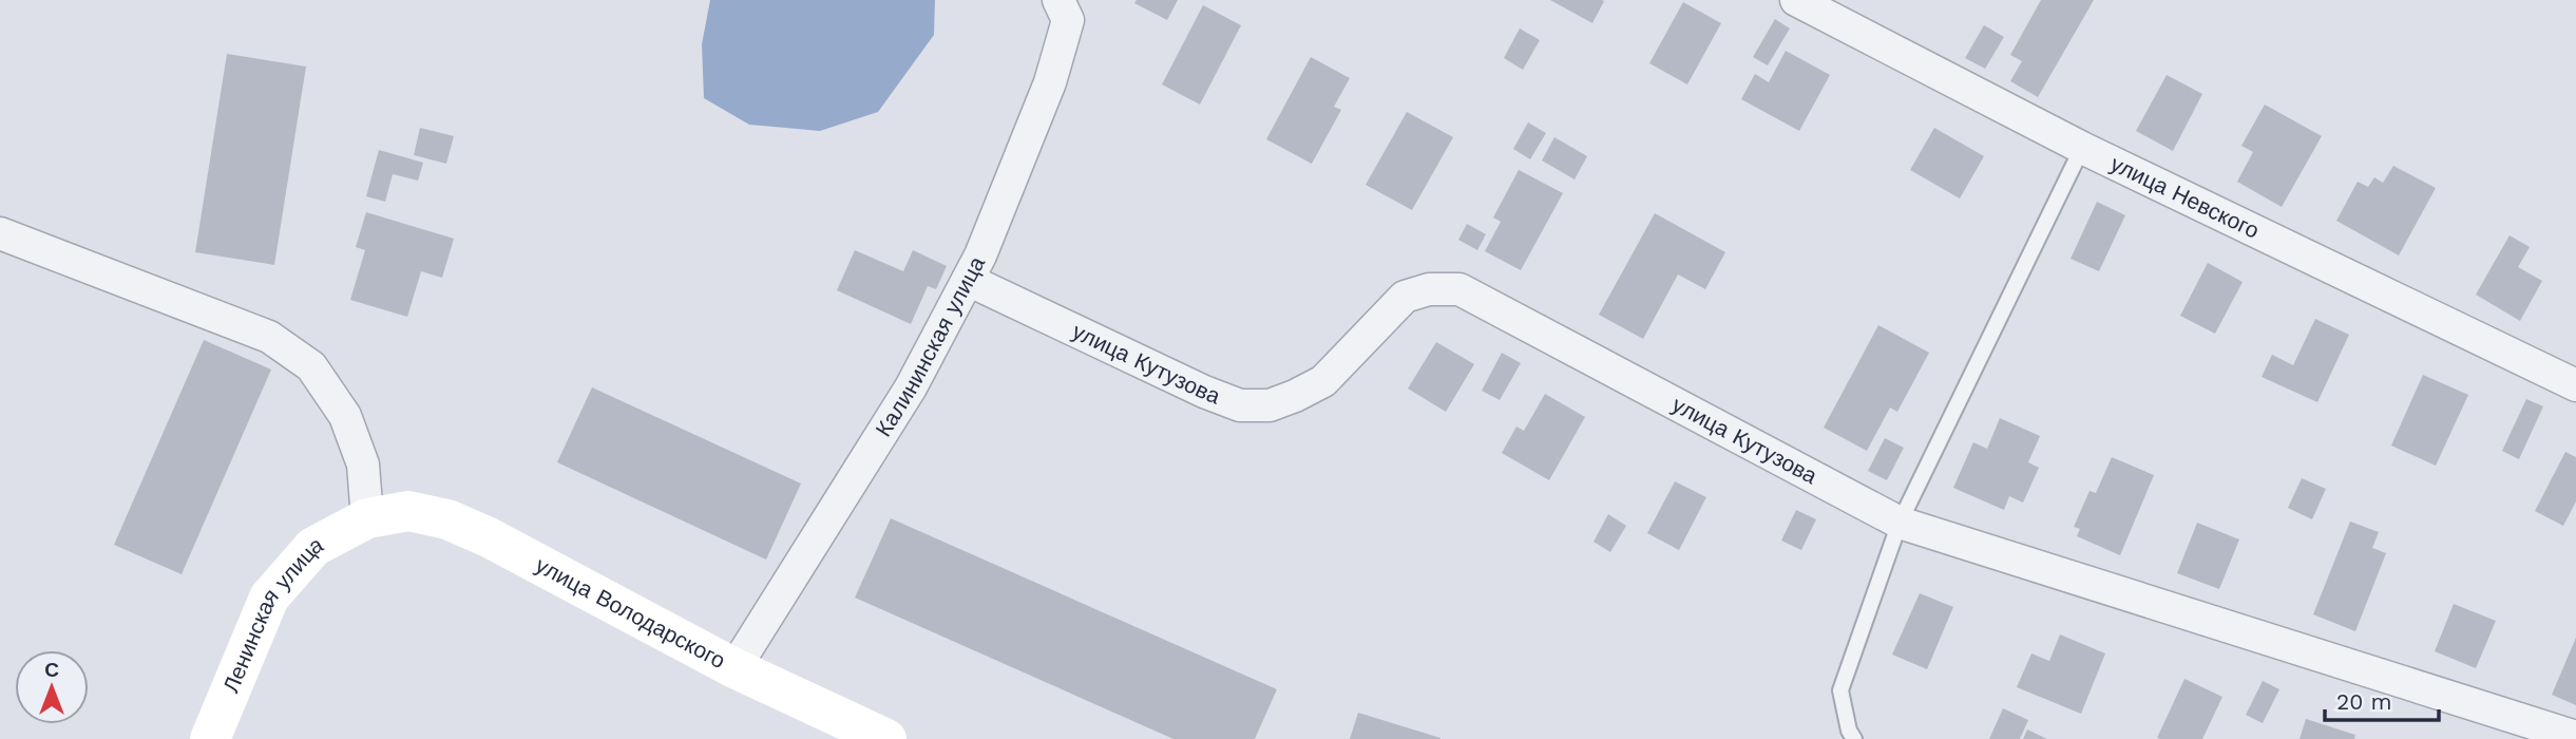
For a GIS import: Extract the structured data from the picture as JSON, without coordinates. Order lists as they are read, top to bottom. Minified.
{"streets":{"main road":["улица Володарского","Ленинская улица"],"street":["улица Невского","Калининская улица","улица Кутузова"]},"crossings":[["Калининская улица","улица Кутузова"],["Калининская улица","улица Володарского"],["улица Володарского","Ленинская улица"]],"scale_bar":"20 m","north":"top"}
